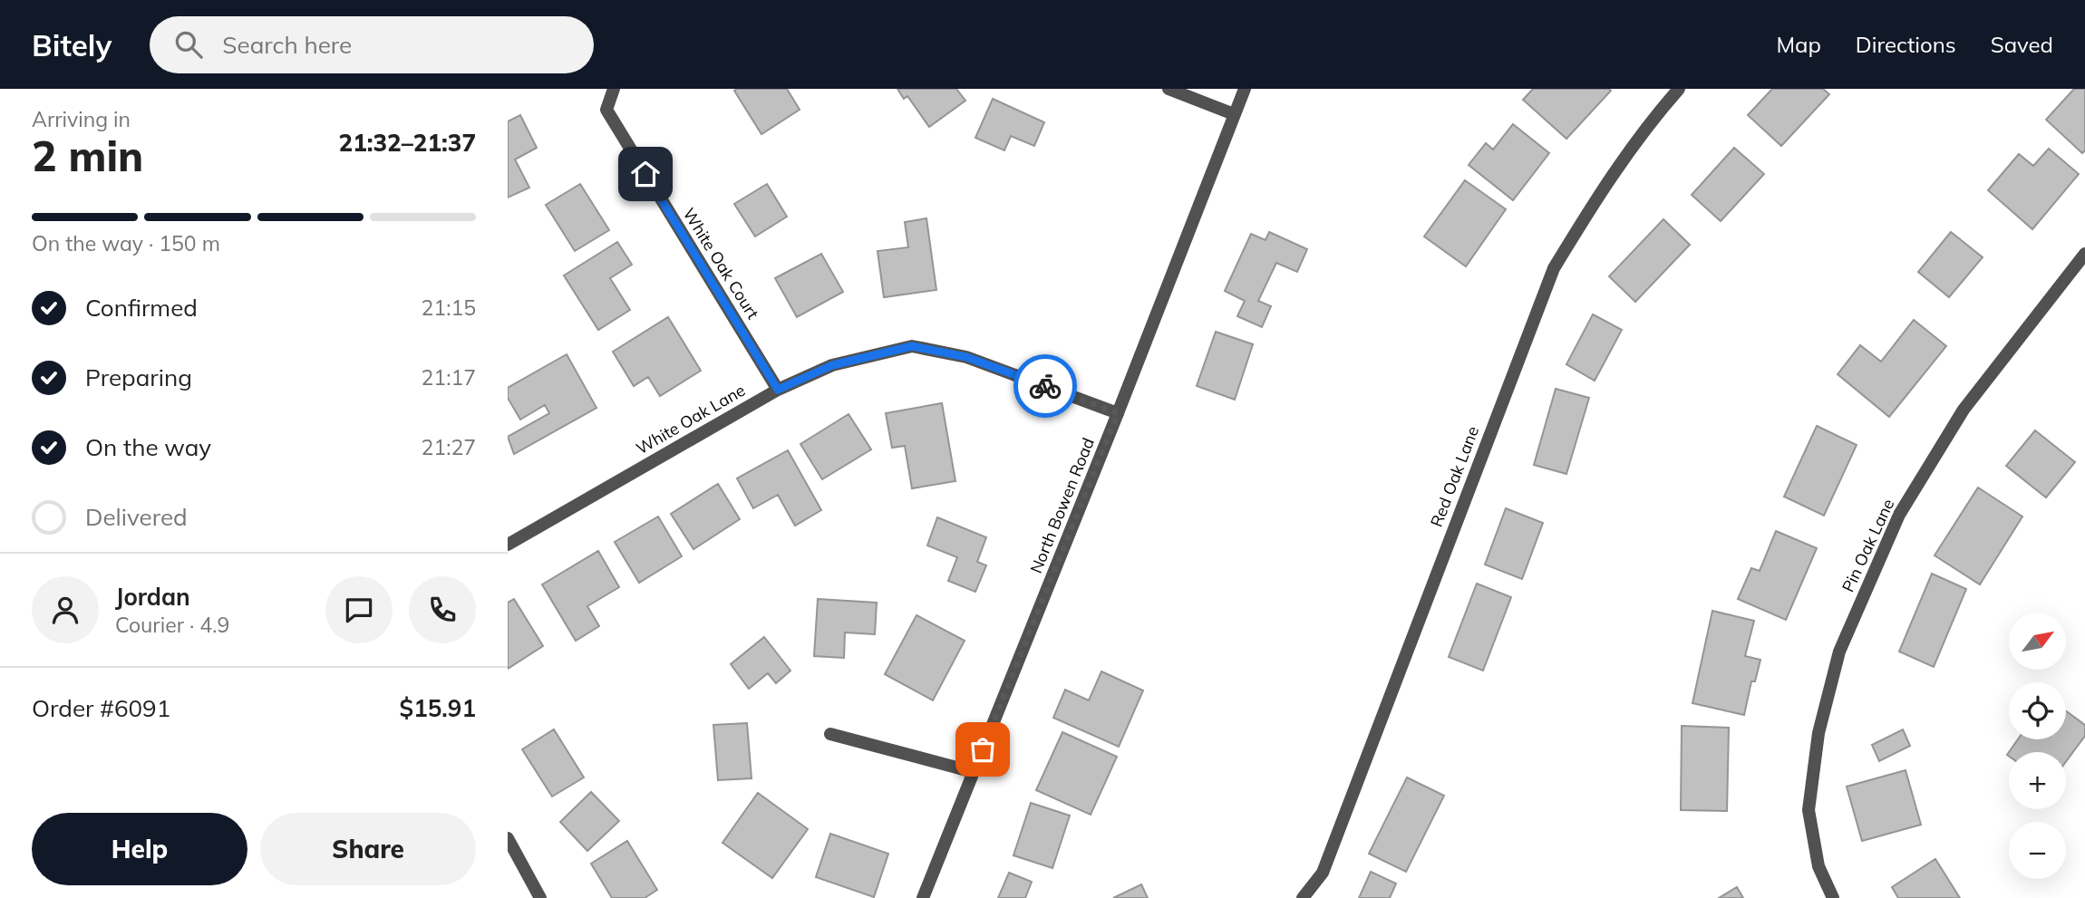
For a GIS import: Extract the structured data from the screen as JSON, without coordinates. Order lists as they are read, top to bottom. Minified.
{"streets":{"street":["White Oak Court","White Oak Lane","Red Oak Lane","North Bowen Road","Pin Oak Lane"]},"crossings":[["White Oak Court","White Oak Lane"],["White Oak Lane","North Bowen Road"]],"north":"top right","page":{"header":"Bitely","search":"Search here","nav":["Map","Directions","Saved"],"heading":["2 min","Arriving in","21:32–21:37"],"panel":["Jordan","Courier · 4.9","Order #6091","$15.91"],"bar":"On the way · 150 m","list":[["Confirmed","21:15"],["Preparing","21:17"],["On the way","21:27"],"Delivered"],"map_buttons":["+","−"],"buttons":["Help","Share"]}}
